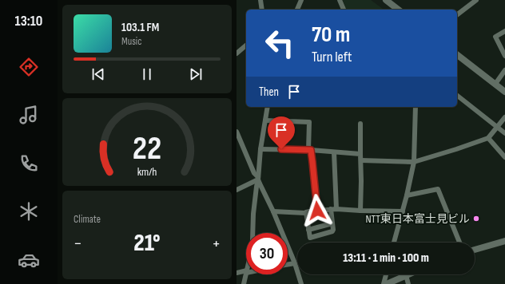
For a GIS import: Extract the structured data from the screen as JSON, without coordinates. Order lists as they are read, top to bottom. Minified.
{"places":["NTT東日本富士見ビル"],"page":{"tabs":"13:10","turn":["70 m","Turn left"],"song":["103.1 FM","Music"],"then":"Then","tile":"Climate","heat":["−","21°","+"],"limit":"30","trip":"13:11 · 1 min · 100 m","gauge":["22","km/h"]}}
